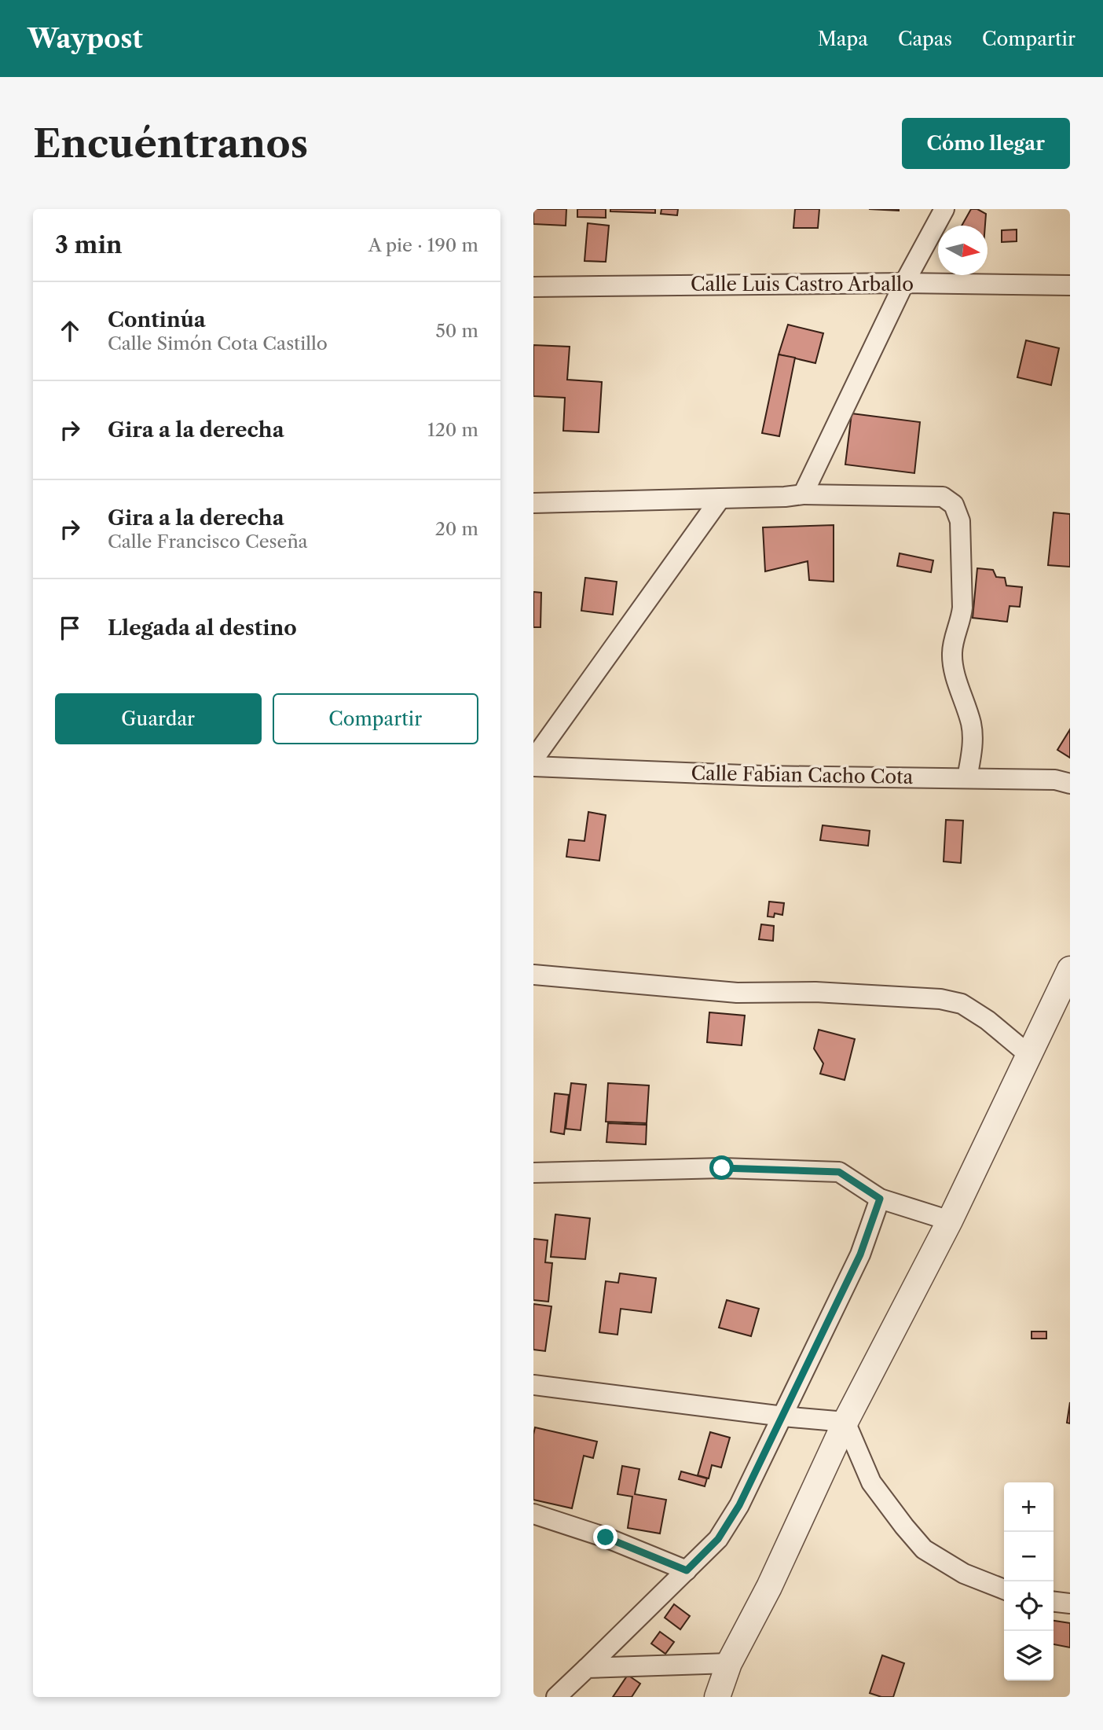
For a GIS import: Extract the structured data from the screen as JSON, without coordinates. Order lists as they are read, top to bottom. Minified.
{"streets":{"street":["Calle Luis Castro Arballo","Calle Fabian Cacho Cota"]},"north":"right","page":{"header":"Waypost","nav":["Mapa","Capas","Compartir"],"buttons":["Cómo llegar",["Guardar","Compartir"]],"title":"Encuéntranos","heading":["3 min","A pie · 190 m"],"list":[["Continúa","Calle Simón Cota Castillo","50 m"],["Gira a la derecha","120 m"],["Gira a la derecha","Calle Francisco Ceseña","20 m"],"Llegada al destino"],"map_buttons":["+","−"]}}
